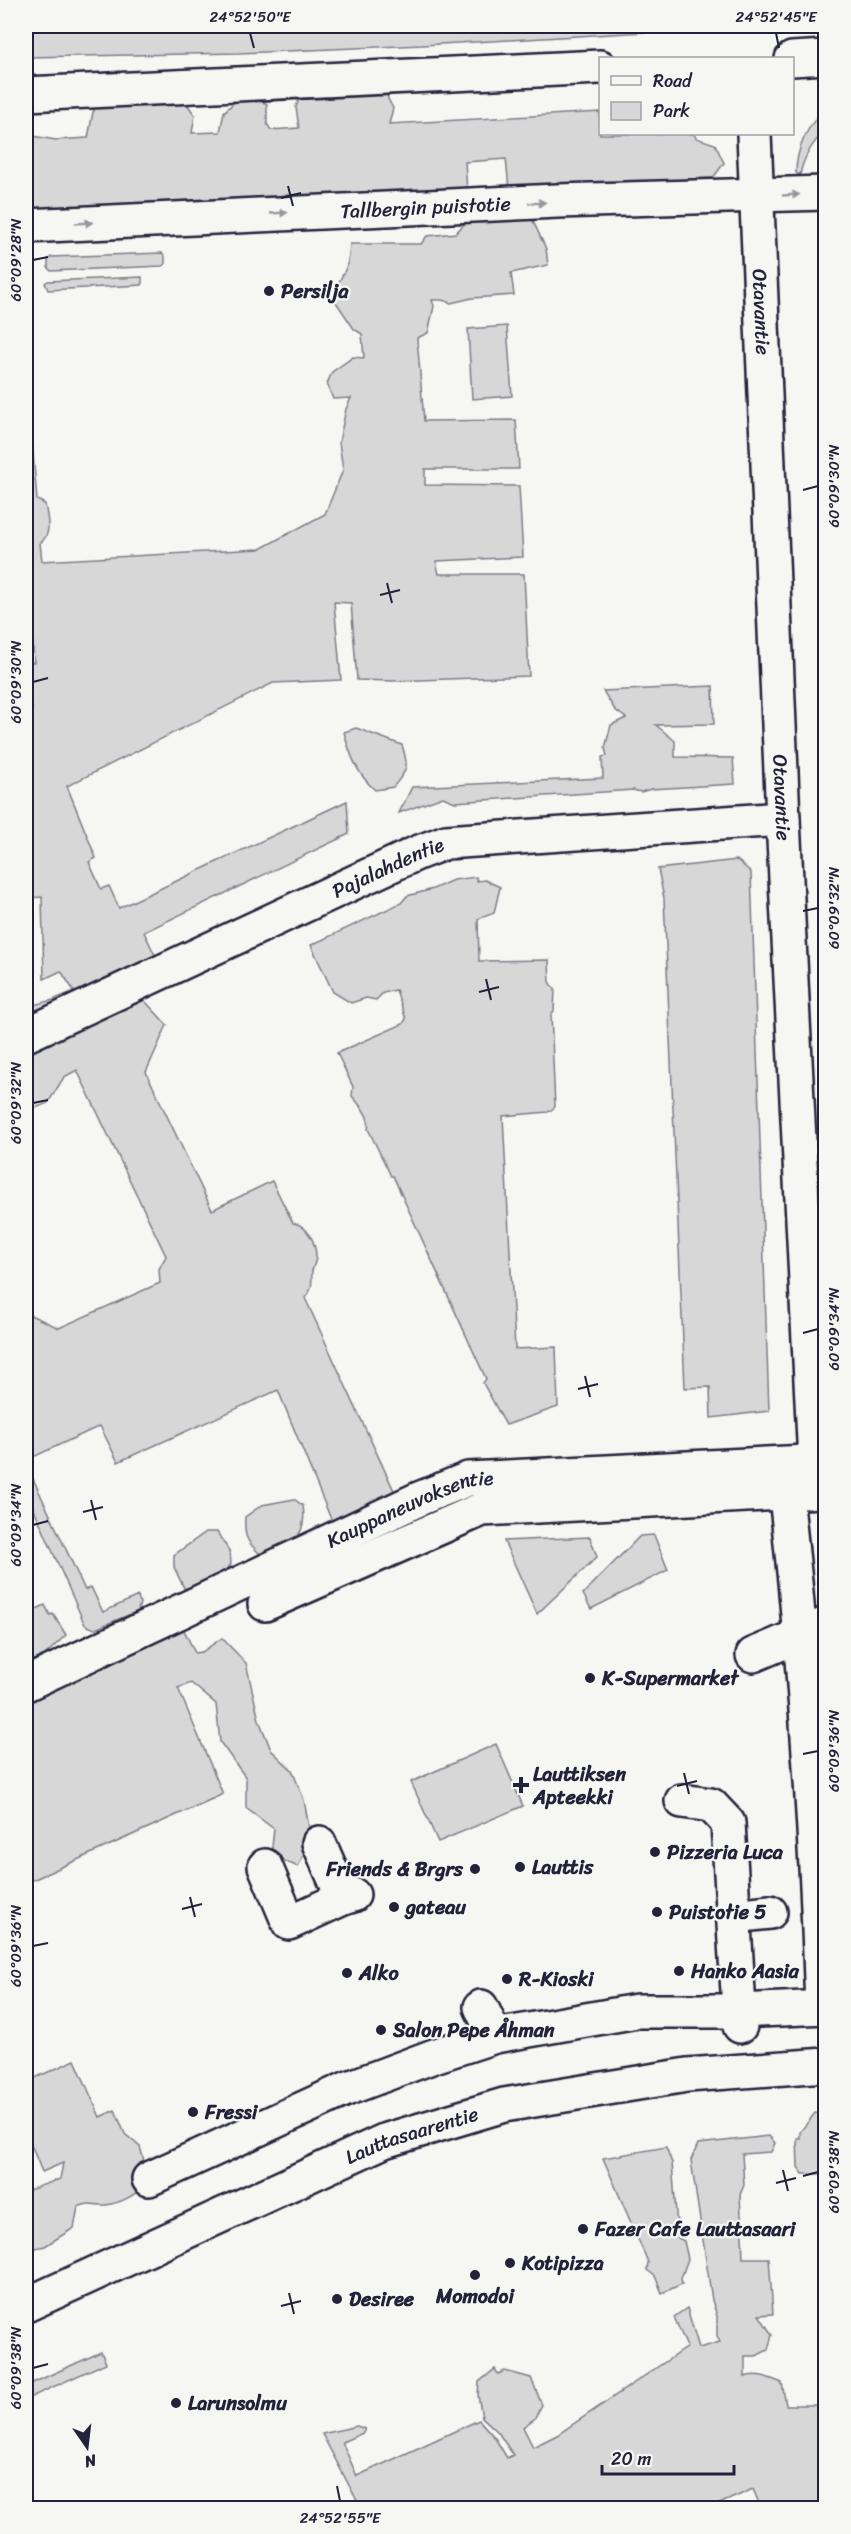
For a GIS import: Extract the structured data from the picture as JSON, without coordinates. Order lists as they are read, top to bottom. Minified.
{"streets":{"street":["Tallbergin puistotie","Otavantie","Pajalahdentie","Kauppaneuvoksentie","Lauttasaarentie"]},"crossings":[["Tallbergin puistotie","Otavantie"],["Otavantie","Pajalahdentie"],["Otavantie","Kauppaneuvoksentie"]],"places":{"other":["Persilja","K-Supermarket","Pizzeria Luca","Lauttis","Friends & Brgrs","gateau","Puistotie 5","Hanko Aasia","Alko","R-Kioski","Salon Pepe Åhman","Fressi","Fazer Cafe Lauttasaari","Kotipizza","Momodoi","Desiree","Larunsolmu"],"health":["Lauttiksen Apteekki"]},"legend":["Road","Park"],"scale_bar":"20 m","north":"bottom","coordinates":["24°52'50\"E","24°52'45\"E","60°09'28\"N","60°09'30\"N","60°09'32\"N","60°09'34\"N","60°09'36\"N","60°09'38\"N","24°52'55\"E"]}
